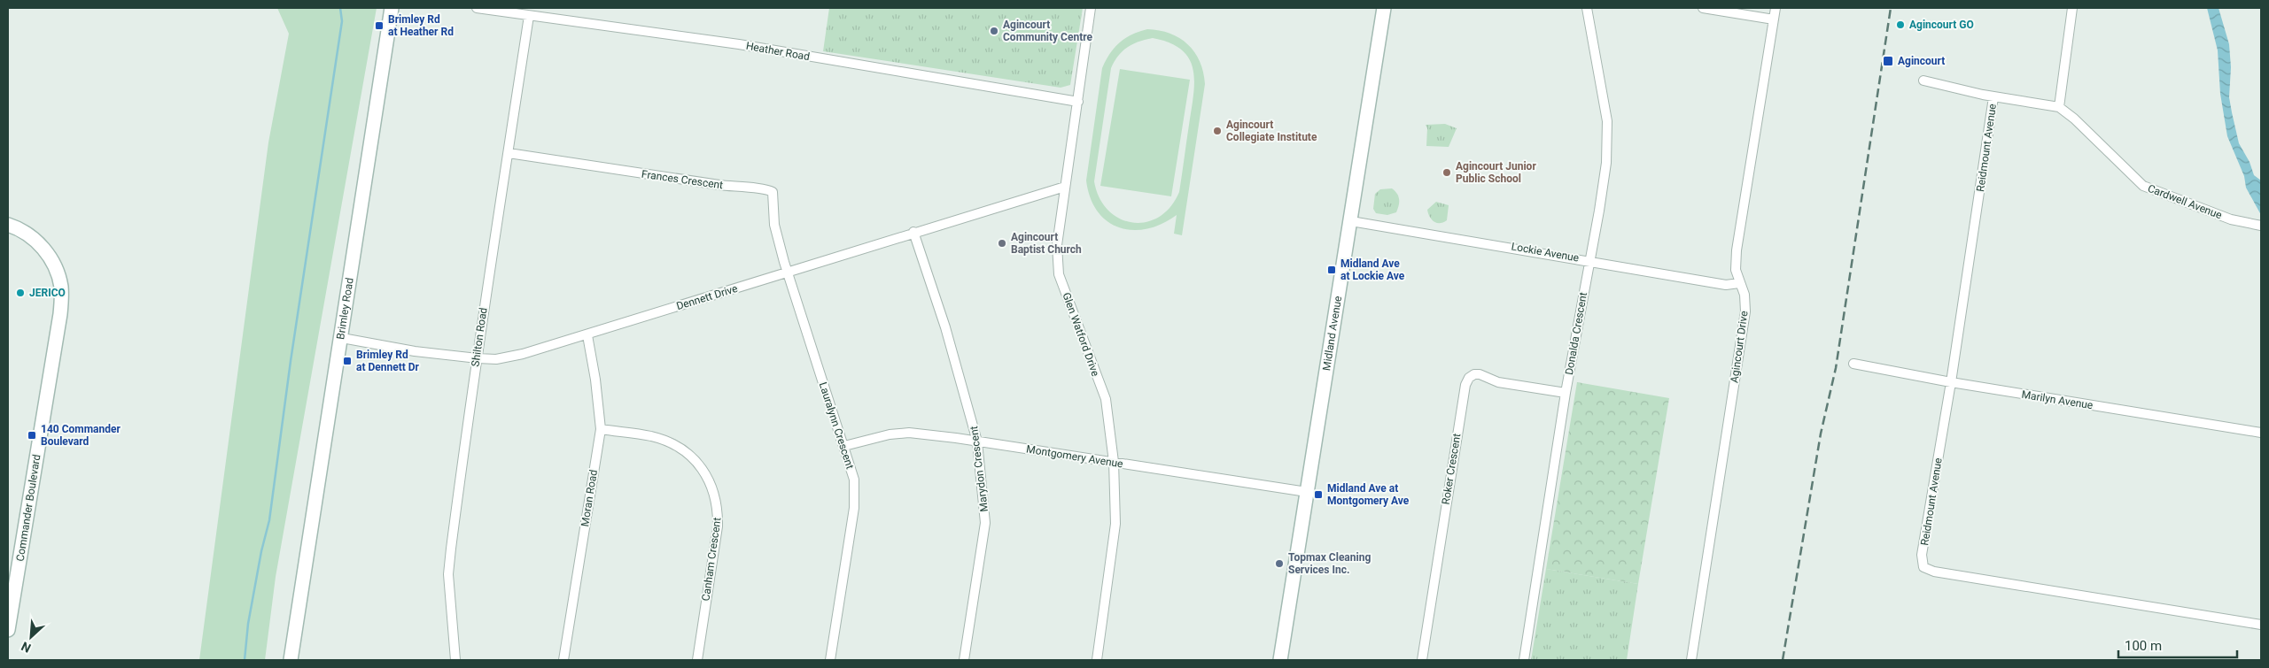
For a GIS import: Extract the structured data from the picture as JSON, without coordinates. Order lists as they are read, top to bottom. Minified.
{"streets":{"main road":["Brimley Road","Midland Avenue","Commander Boulevard"],"street":["Heather Road","Reidmount Avenue","Frances Crescent","Cardwell Avenue","Lockie Avenue","Dennett Drive","Donalda Crescent","Glen Watford Drive","Shilton Road","Agincourt Drive","Marilyn Avenue","Lauralynn Crescent","Montgomery Avenue","Marydon Crescent","Roker Crescent","Moran Road","Canham Crescent"]},"crossings":[["Heather Road","Glen Watford Drive"],["Heather Road","Shilton Road"],["Reidmount Avenue","Marilyn Avenue"],["Frances Crescent","Dennett Drive"],["Frances Crescent","Shilton Road"],["Frances Crescent","Lauralynn Crescent"],["Lockie Avenue","Donalda Crescent"],["Lockie Avenue","Midland Avenue"],["Lockie Avenue","Agincourt Drive"],["Dennett Drive","Brimley Road"],["Dennett Drive","Glen Watford Drive"],["Dennett Drive","Shilton Road"],["Dennett Drive","Lauralynn Crescent"],["Dennett Drive","Marydon Crescent"],["Dennett Drive","Moran Road"],["Donalda Crescent","Roker Crescent"],["Glen Watford Drive","Montgomery Avenue"],["Midland Avenue","Montgomery Avenue"],["Lauralynn Crescent","Montgomery Avenue"],["Montgomery Avenue","Marydon Crescent"],["Moran Road","Canham Crescent"]],"places":{"other":["Agincourt GO","Agincourt Community Centre","Agincourt Collegiate Institute","Agincourt Junior Public School","Agincourt Baptist Church","JERICO","Topmax Cleaning Services Inc."],"transit":["Brimley Rd at Heather Rd","Agincourt","Midland Ave at Lockie Ave","Brimley Rd at Dennett Dr","140 Commander Boulevard","Midland Ave at Montgomery Ave"]},"scale_bar":"100 m","north":"bottom left"}
